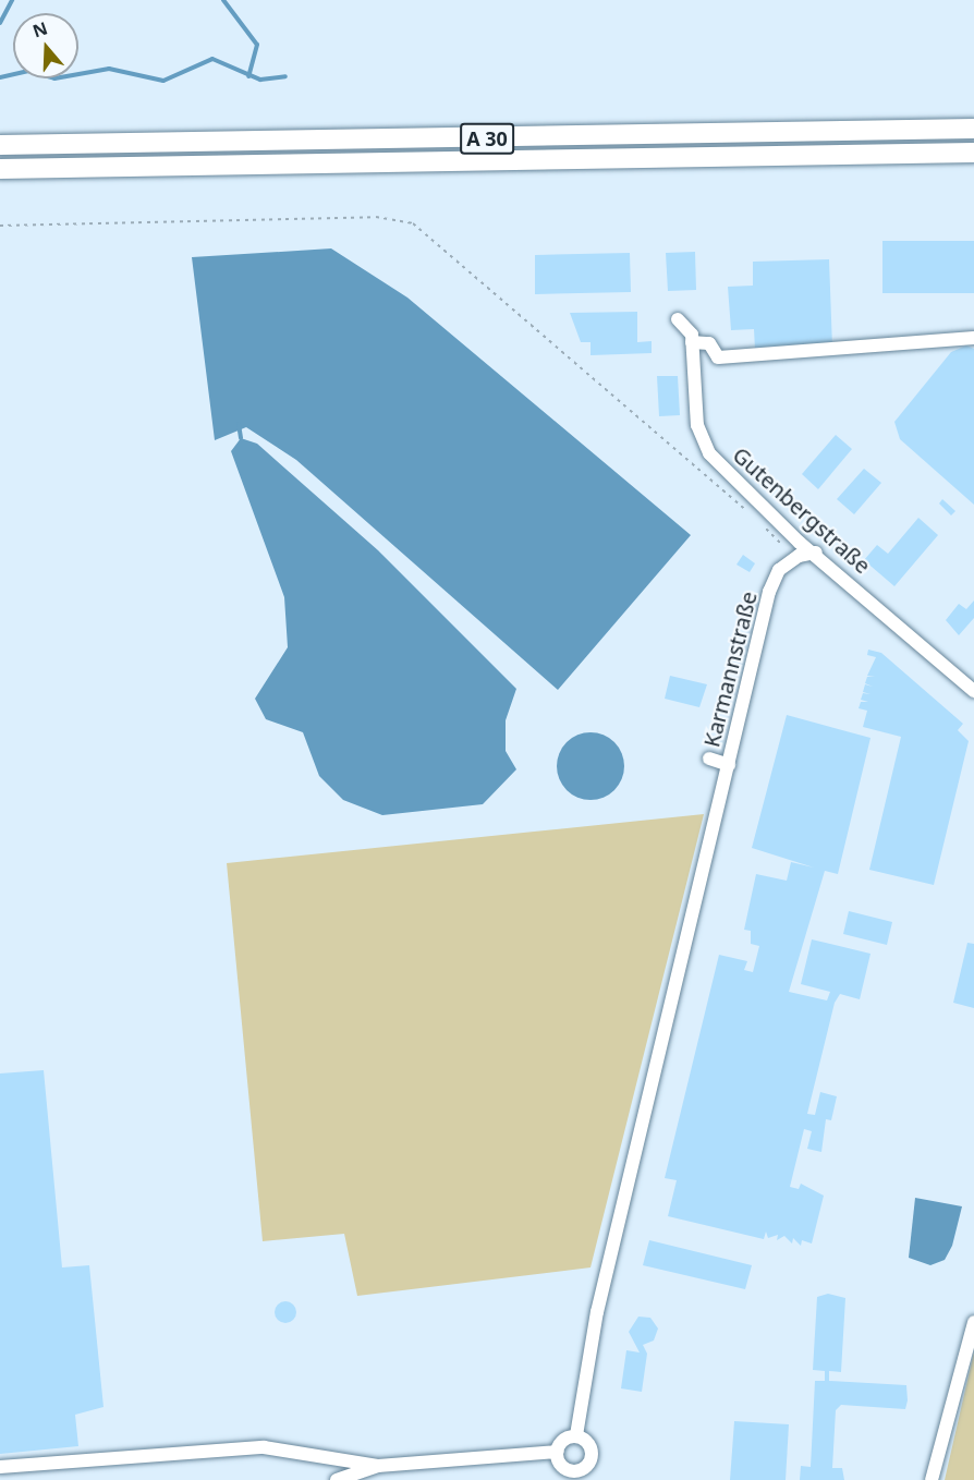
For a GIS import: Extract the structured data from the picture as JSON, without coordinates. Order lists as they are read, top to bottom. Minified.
{"streets":{"highway":["A 30"],"street":["Gutenbergstraße","Karmannstraße"]},"north":"top"}
